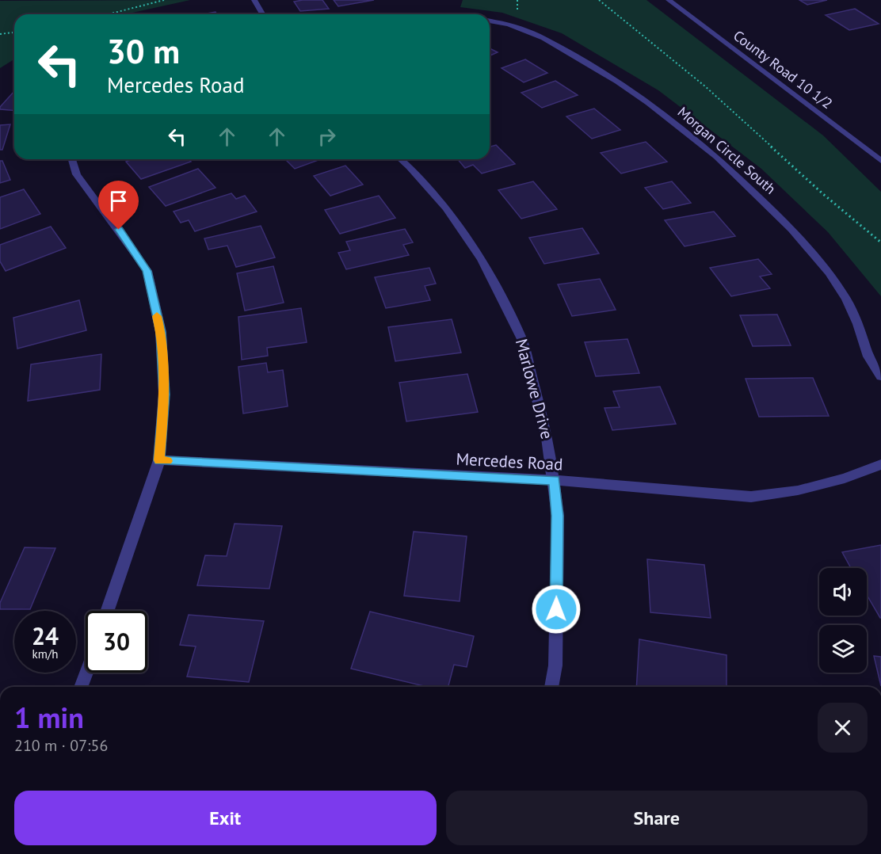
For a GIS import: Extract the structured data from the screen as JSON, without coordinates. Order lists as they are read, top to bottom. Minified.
{"streets":{"street":["County Road 10 1/2","Morgan Circle South","Marlowe Drive","Mercedes Road"]},"crossings":[["Marlowe Drive","Mercedes Road"]],"page":{"turn":["30 m","Mercedes Road"],"speed":"24 km/h","limit":"30","heading":["1 min","210 m · 07:56"],"buttons":["Exit","Share"]}}
